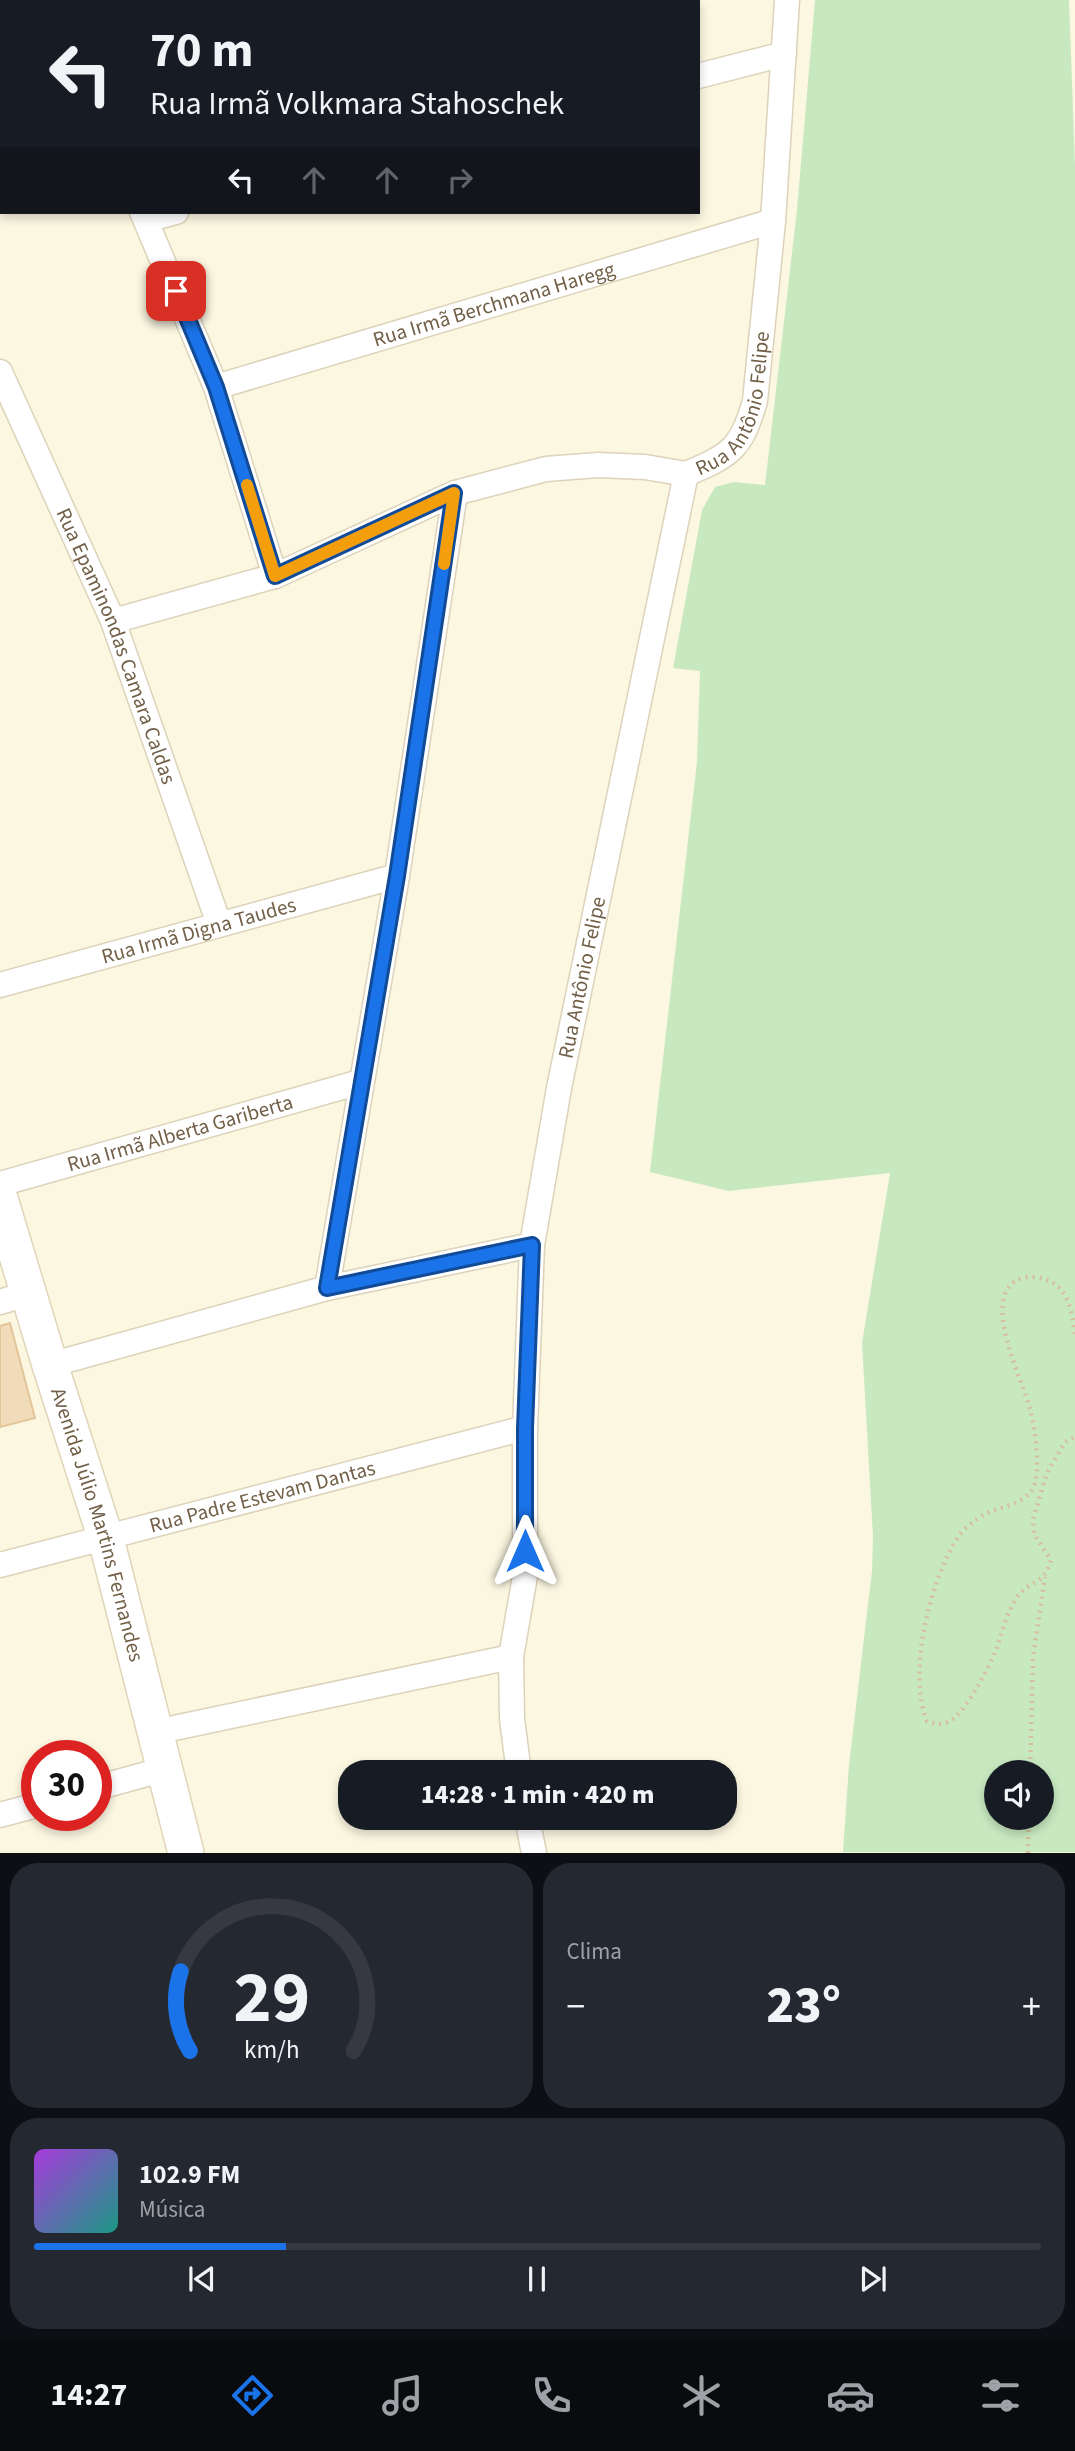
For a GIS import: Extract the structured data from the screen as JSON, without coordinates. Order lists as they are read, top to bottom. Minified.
{"streets":{"street":["Rua Irmã Berchmana Haregg","Rua Antônio Felipe","Rua Epaminondas Camara Caldas","Rua Irmã Digna Taudes","Rua Irmã Alberta Gariberta","Rua Padre Estevam Dantas","Avenida Júlio Martins Fernandes"]},"crossings":[["Rua Irmã Berchmana Haregg","Rua Antônio Felipe"],["Rua Antônio Felipe","Rua Padre Estevam Dantas"],["Rua Epaminondas Camara Caldas","Rua Irmã Digna Taudes"],["Rua Padre Estevam Dantas","Avenida Júlio Martins Fernandes"]],"page":{"turn":["70 m","Rua Irmã Volkmara Stahoschek"],"limit":"30","trip":"14:28 · 1 min · 420 m","tile":"Clima","heat":["−","23°","+"],"song":["102.9 FM","Música"],"tabs":"14:27","gauge":["29","km/h"]}}
